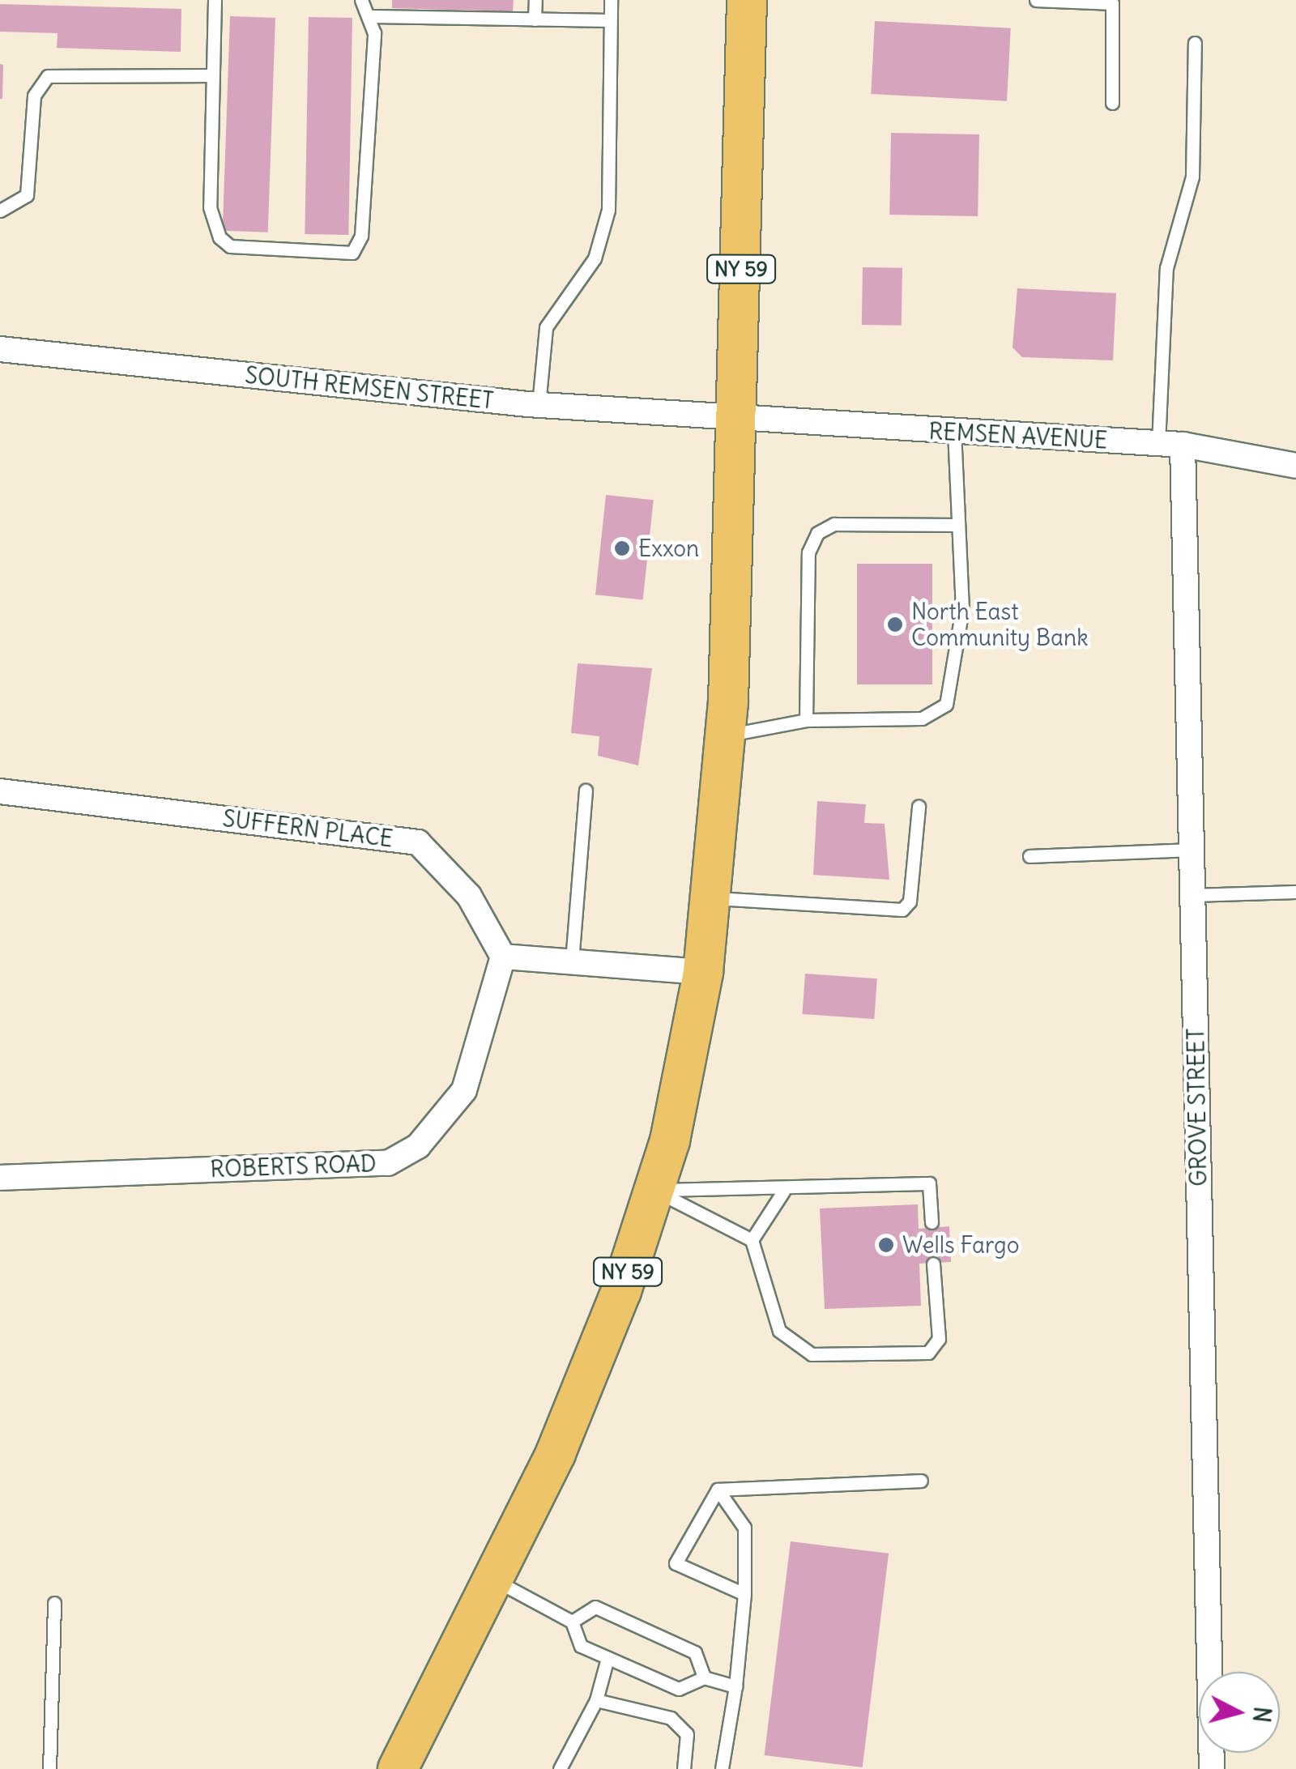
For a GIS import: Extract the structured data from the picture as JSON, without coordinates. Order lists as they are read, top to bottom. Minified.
{"streets":{"main road":["NY 59"],"street":["SOUTH REMSEN STREET","REMSEN AVENUE","SUFFERN PLACE","GROVE STREET","ROBERTS ROAD"]},"crossings":[["NY 59","SOUTH REMSEN STREET"],["NY 59","REMSEN AVENUE"],["SOUTH REMSEN STREET","REMSEN AVENUE"],["REMSEN AVENUE","GROVE STREET"],["SUFFERN PLACE","ROBERTS ROAD"]],"places":["Exxon","North East Community Bank","Wells Fargo"],"north":"right"}
